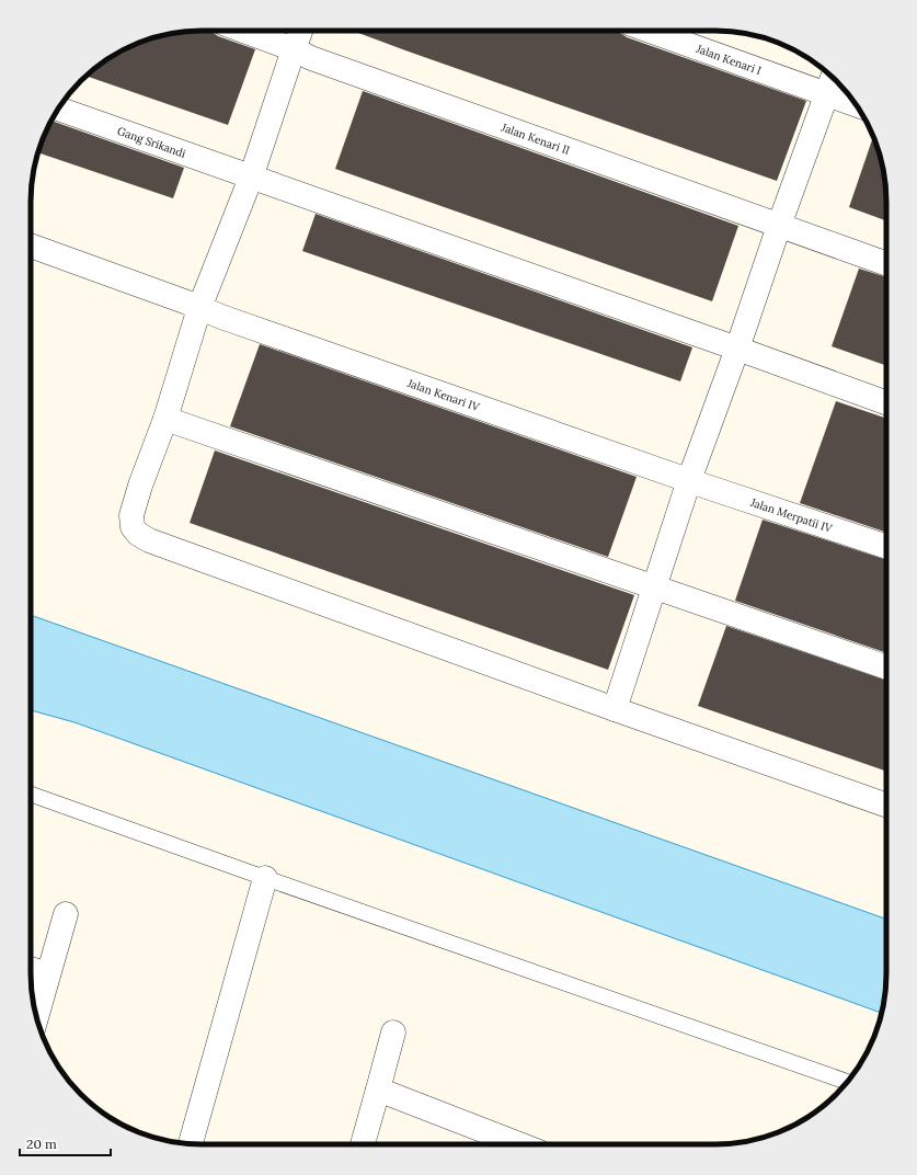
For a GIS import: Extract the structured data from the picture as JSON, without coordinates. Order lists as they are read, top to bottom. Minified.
{"streets":{"street":["Jalan Kenari I","Jalan Kenari II","Gang Srikandi","Jalan Kenari IV","Jalan Merpatii IV"]},"crossings":[["Jalan Kenari IV","Jalan Merpatii IV"]],"scale_bar":"20 m"}
